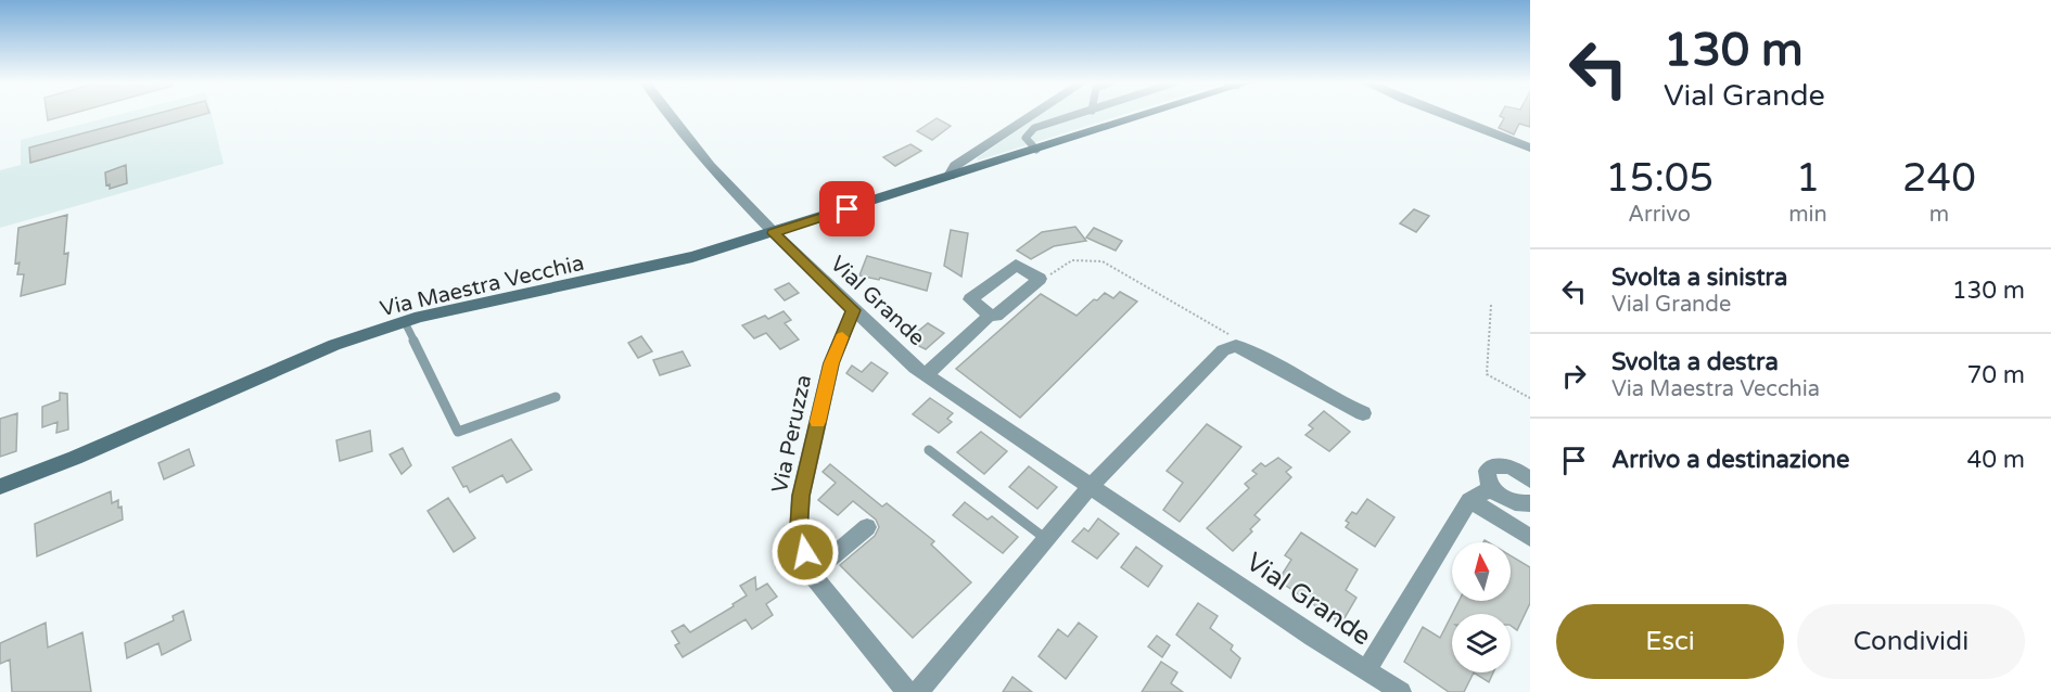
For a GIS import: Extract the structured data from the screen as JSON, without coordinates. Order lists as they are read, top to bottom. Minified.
{"streets":{"main road":["Via Maestra Vecchia"],"street":["Vial Grande","Via Peruzza"]},"crossings":[["Via Maestra Vecchia","Vial Grande"],["Vial Grande","Via Peruzza"]],"north":"top","page":{"turn":["130 m","Vial Grande"],"eta":["15:05","Arrivo","1","min","240","m"],"list":[{"name":"Svolta a sinistra","note":"Vial Grande","value":"130 m"},{"name":"Svolta a destra","note":"Via Maestra Vecchia","value":"70 m"},{"name":"Arrivo a destinazione","value":"40 m"}],"buttons":["Esci","Condividi"]}}
